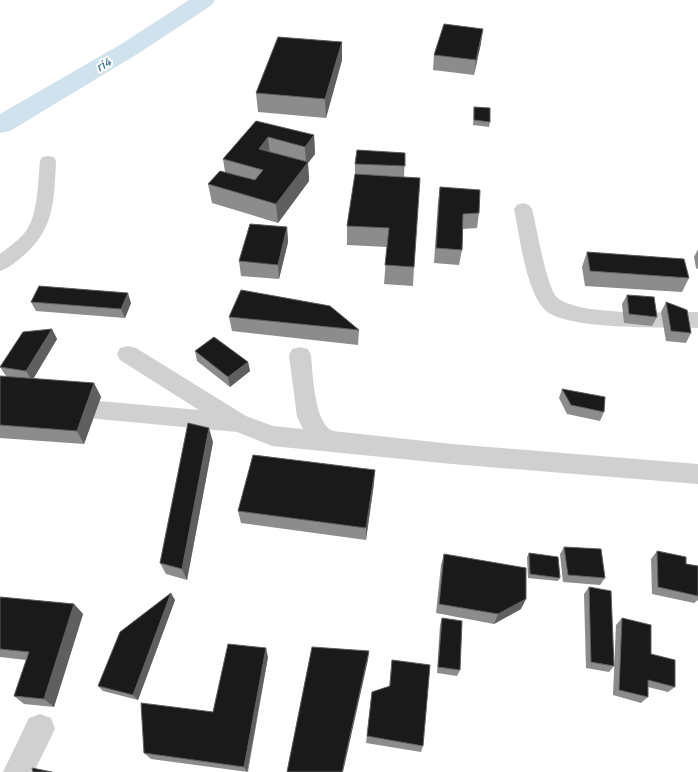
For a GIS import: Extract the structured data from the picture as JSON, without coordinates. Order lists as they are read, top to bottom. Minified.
{"water":["ri4"]}
